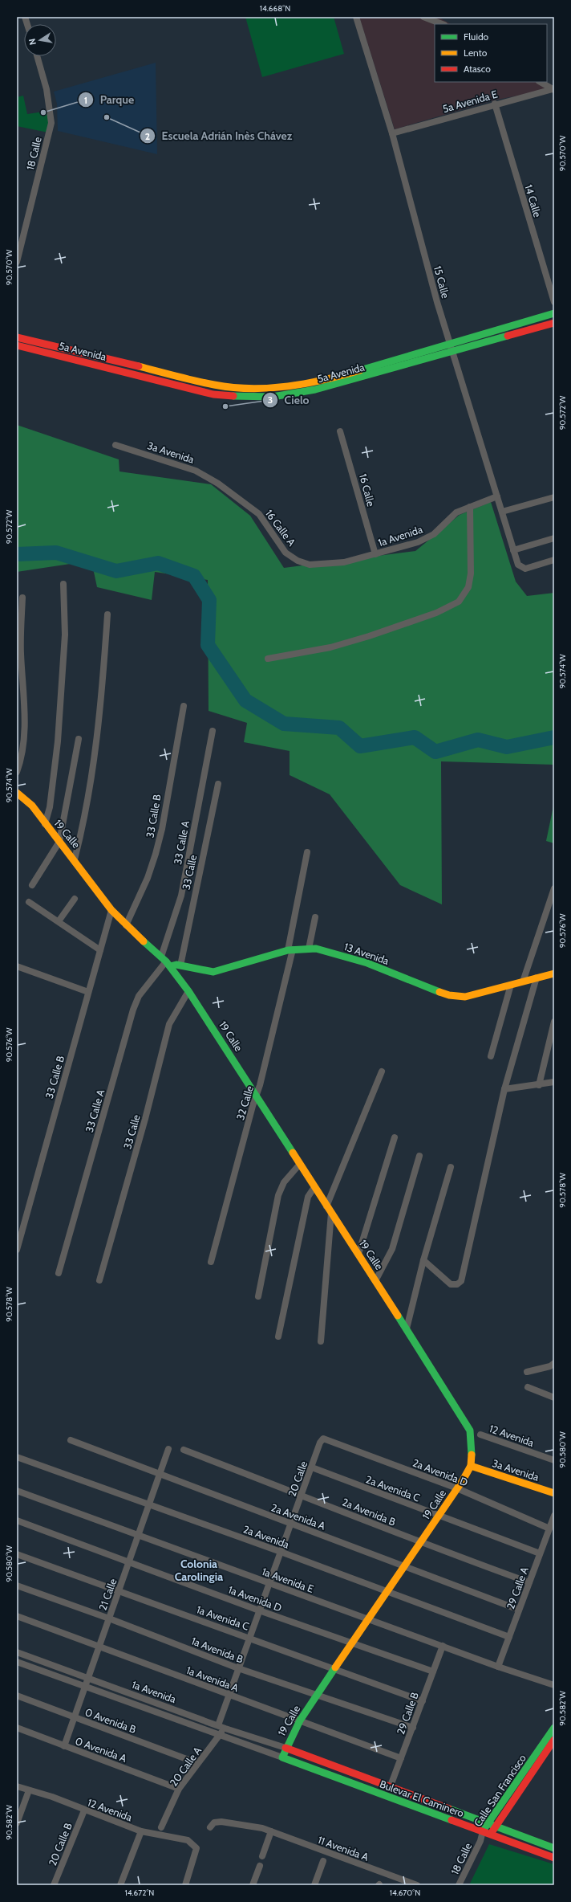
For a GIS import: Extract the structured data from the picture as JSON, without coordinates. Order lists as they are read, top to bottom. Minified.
{"streets":{"main road":["5a Avenida","3a Avenida","19 Calle","13 Avenida","Calle San Francisco","Bulevar El Caminero"],"street":["5a Avenida E","18 Calle","14 Calle","15 Calle","16 Calle","16 Calle A","1a Avenida","33 Calle B","33 Calle A","33 Calle","32 Calle","12 Avenida","2a Avenida D","20 Calle","2a Avenida C","2a Avenida B","2a Avenida A","2a Avenida","1a Avenida E","29 Calle A","21 Calle","1a Avenida D","1a Avenida C","1a Avenida B","1a Avenida A","29 Calle B","0 Avenida B","0 Avenida A","20 Calle A","20 Calle B","11 Avenida A"]},"crossings":[["5a Avenida E","14 Calle"],["5a Avenida E","15 Calle"],["18 Calle","Calle San Francisco"],["15 Calle","5a Avenida"],["15 Calle","1a Avenida"],["3a Avenida","16 Calle A"],["3a Avenida","19 Calle"],["16 Calle","1a Avenida"],["16 Calle A","1a Avenida"],["1a Avenida","19 Calle"],["1a Avenida","20 Calle"],["1a Avenida","21 Calle"],["1a Avenida","20 Calle A"],["1a Avenida","Bulevar El Caminero"],["33 Calle B","19 Calle"],["19 Calle","33 Calle A"],["19 Calle","33 Calle"],["19 Calle","13 Avenida"],["19 Calle","32 Calle"],["19 Calle","2a Avenida D"],["19 Calle","2a Avenida C"],["19 Calle","2a Avenida B"],["19 Calle","2a Avenida A"],["19 Calle","2a Avenida"],["19 Calle","1a Avenida E"],["19 Calle","1a Avenida D"],["19 Calle","1a Avenida C"],["19 Calle","1a Avenida B"],["19 Calle","1a Avenida A"],["19 Calle","Bulevar El Caminero"],["33 Calle A","13 Avenida"],["33 Calle","13 Avenida"],["13 Avenida","32 Calle"],["12 Avenida","20 Calle B"],["2a Avenida D","20 Calle"],["2a Avenida D","29 Calle A"],["20 Calle","2a Avenida C"],["20 Calle","2a Avenida B"],["20 Calle","2a Avenida A"],["20 Calle","2a Avenida"],["20 Calle","1a Avenida E"],["20 Calle","1a Avenida D"],["20 Calle","1a Avenida C"],["20 Calle","1a Avenida B"],["20 Calle","1a Avenida A"],["2a Avenida C","29 Calle A"],["2a Avenida B","29 Calle A"],["2a Avenida A","29 Calle A"],["2a Avenida A","21 Calle"],["2a Avenida","29 Calle A"],["2a Avenida","21 Calle"],["1a Avenida E","29 Calle A"],["1a Avenida E","21 Calle"],["1a Avenida E","29 Calle B"],["21 Calle","1a Avenida D"],["21 Calle","1a Avenida C"],["21 Calle","1a Avenida B"],["21 Calle","1a Avenida A"],["21 Calle","0 Avenida B"],["21 Calle","0 Avenida A"],["1a Avenida D","29 Calle B"],["1a Avenida C","29 Calle B"],["1a Avenida B","29 Calle B"],["1a Avenida A","29 Calle B"],["29 Calle B","Bulevar El Caminero"],["0 Avenida B","20 Calle A"],["0 Avenida A","20 Calle A"],["Calle San Francisco","Bulevar El Caminero"]],"districts":["Colonia Carolingia"],"places":["Parque","Escuela Adrián Inès Chávez","Cielo"],"legend":["Fluido","Lento","Atasco"],"north":"left","coordinates":["14.668°N","90.570°W","90.572°W","90.574°W","90.576°W","90.578°W","90.580°W","90.582°W","14.672°N","14.670°N"]}
